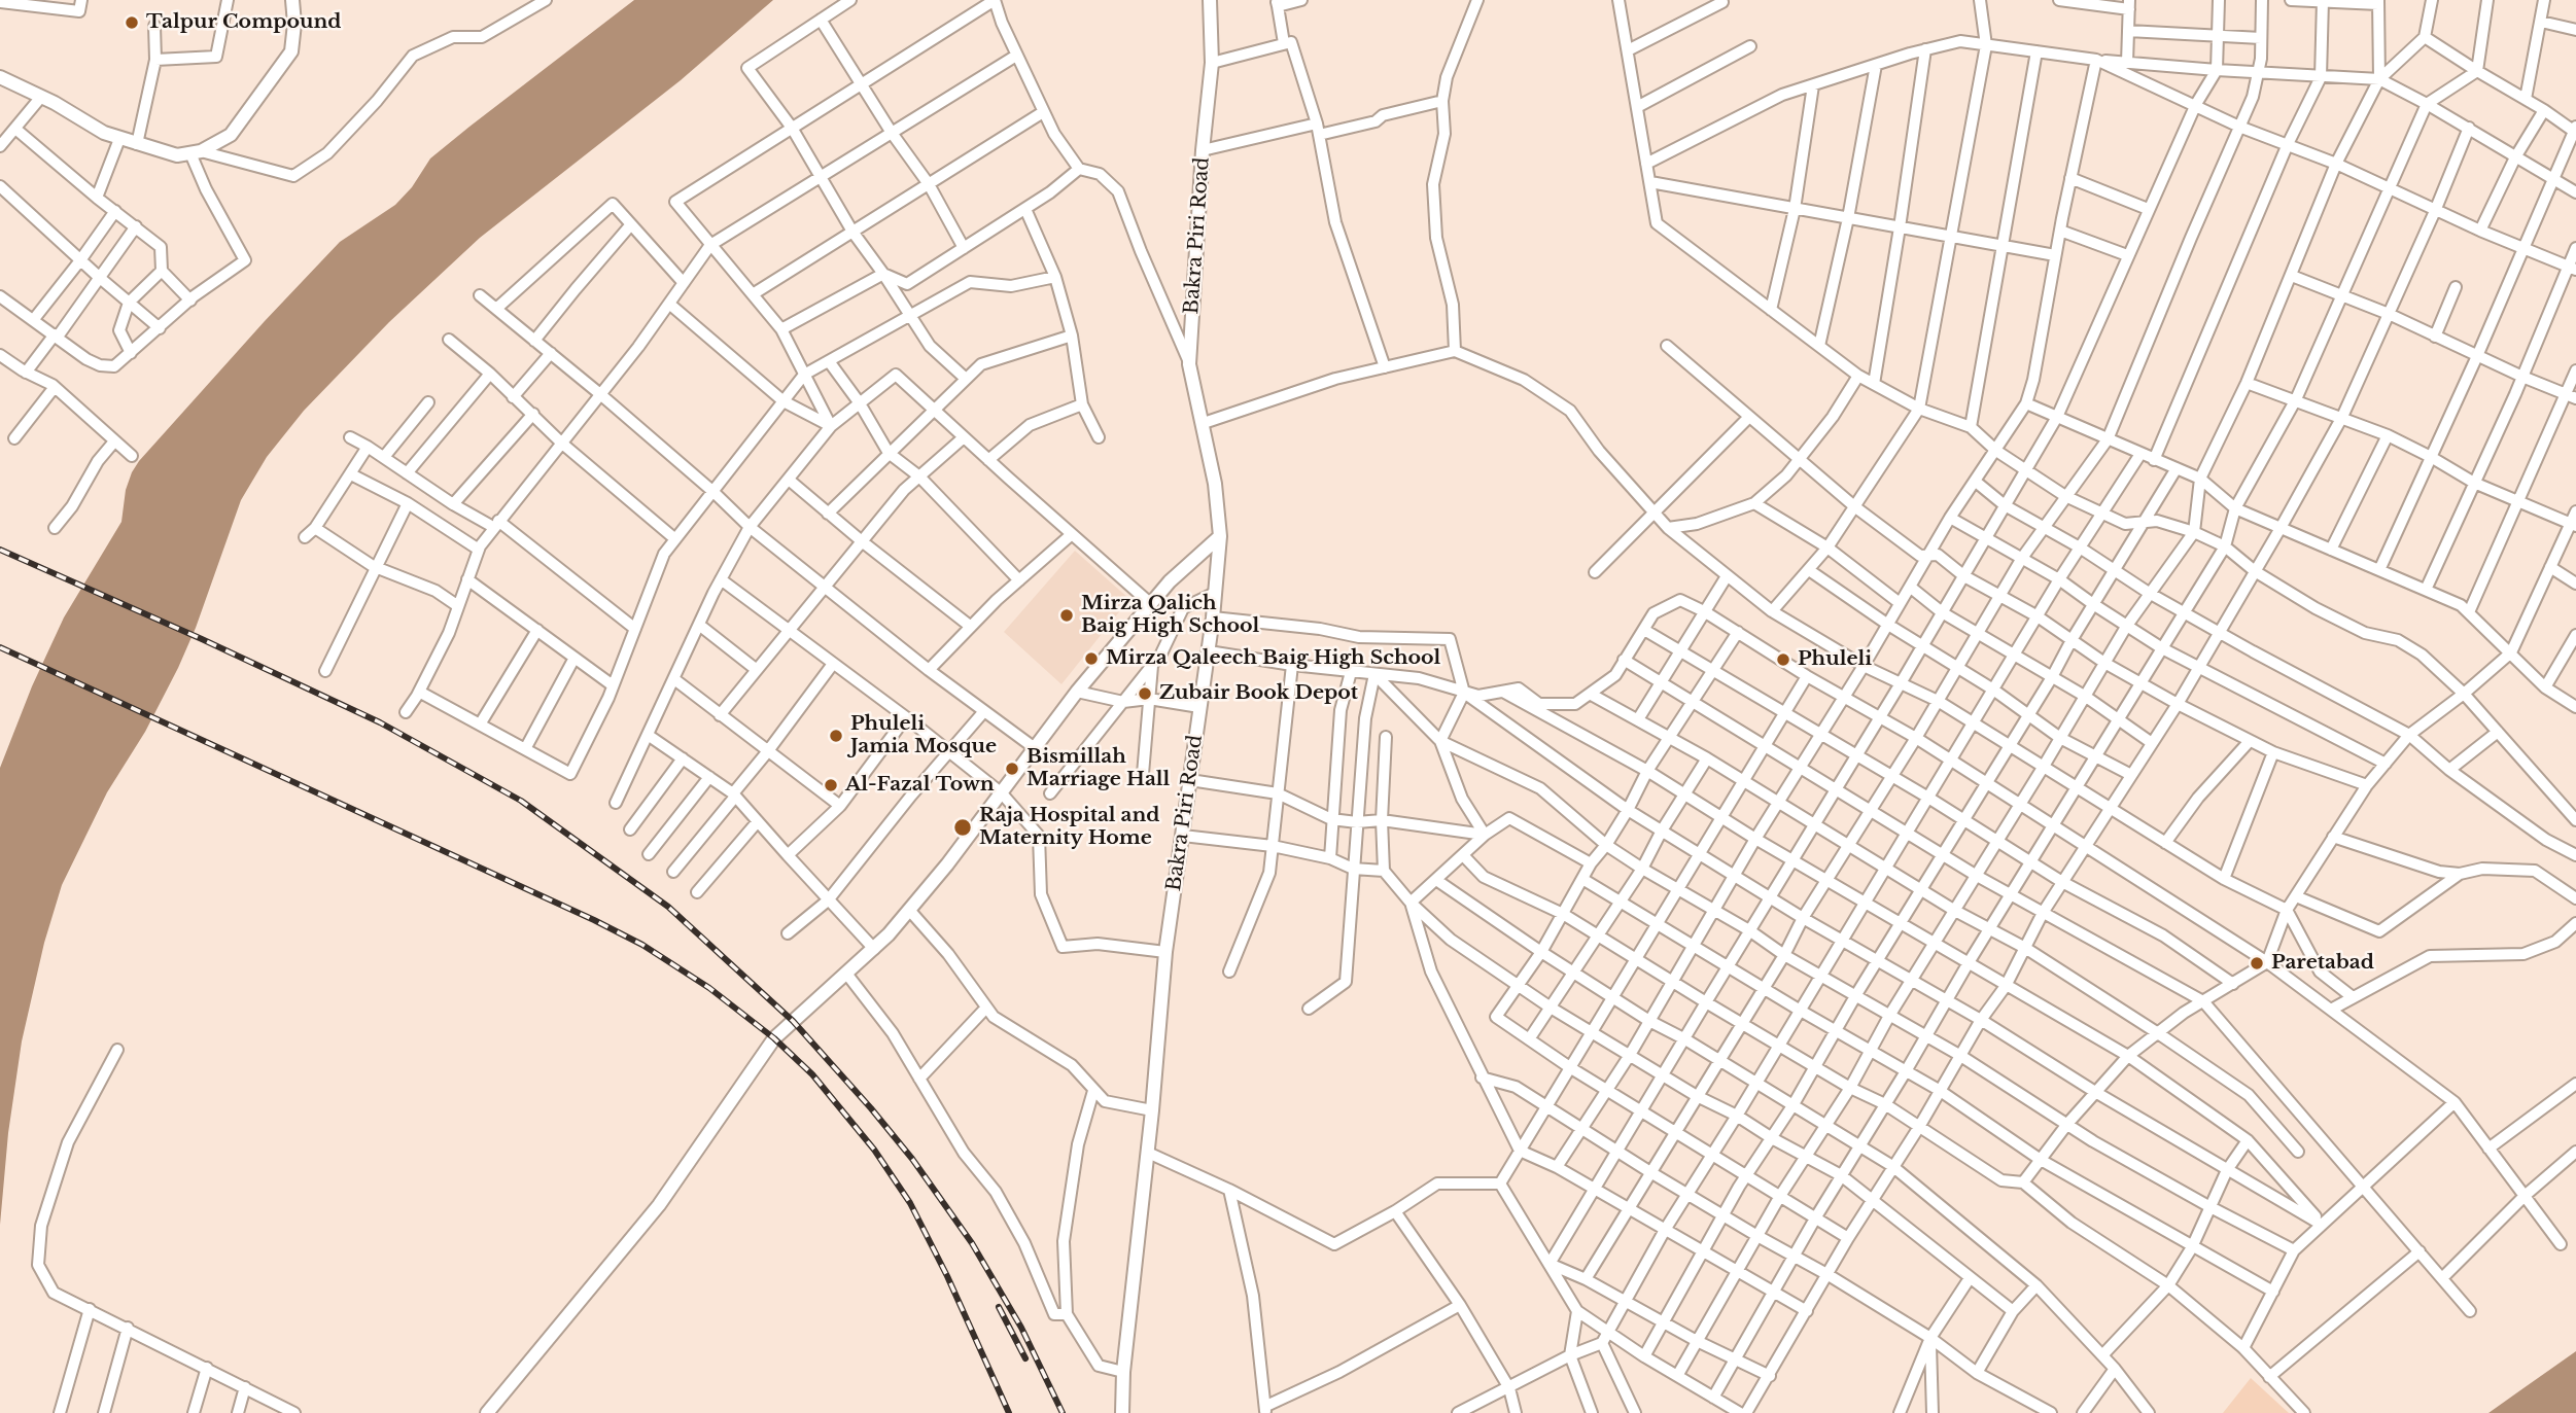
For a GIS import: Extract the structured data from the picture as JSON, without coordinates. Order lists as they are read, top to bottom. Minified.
{"streets":{"street":["Bakra Piri Road"]},"places":["Talpur Compound","Mirza Qalich Baig High School","Mirza Qaleech Baig High School","Phuleli","Zubair Book Depot","Phuleli Jamia Mosque","Bismillah Marriage Hall","Al-Fazal Town","Raja Hospital and Maternity Home","Paretabad"]}
